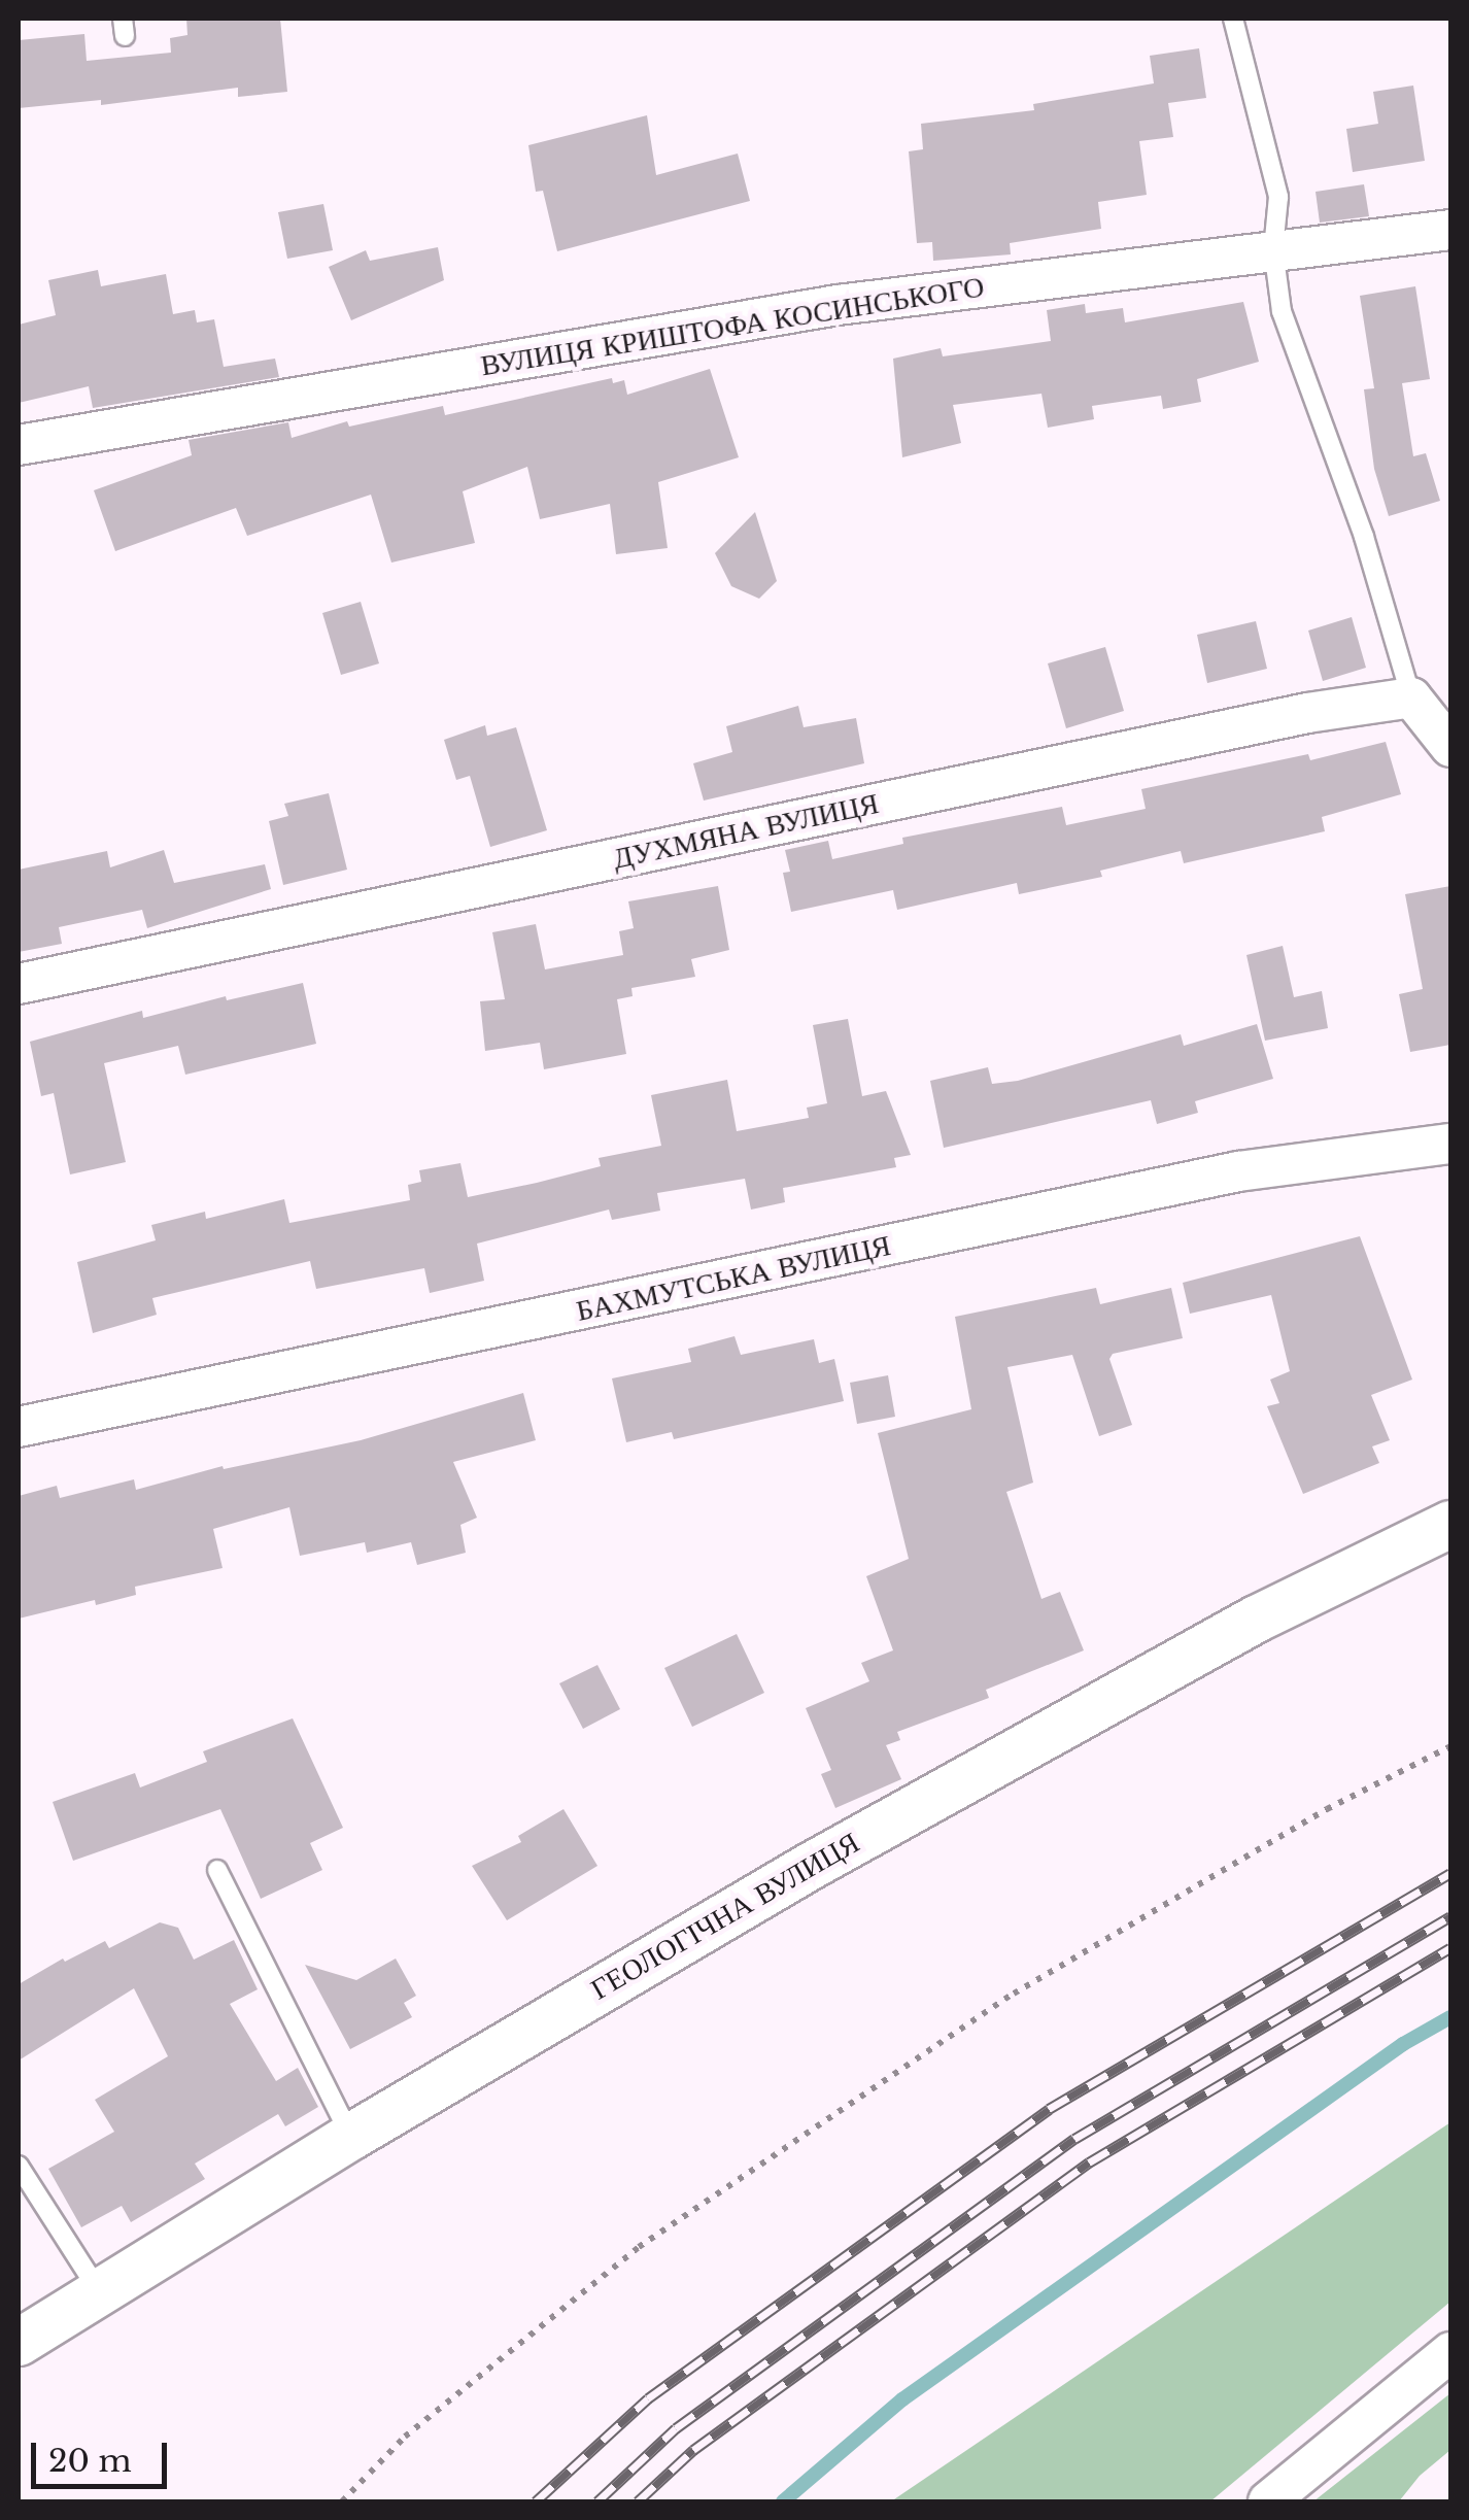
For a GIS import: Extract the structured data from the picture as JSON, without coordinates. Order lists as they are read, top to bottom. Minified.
{"streets":{"street":["ВУЛИЦЯ КРИШТОФА КОСИНСЬКОГО","ДУХМЯНА ВУЛИЦЯ","БАХМУТСЬКА ВУЛИЦЯ","ГЕОЛОГІЧНА ВУЛИЦЯ"]},"scale_bar":"20 m"}
